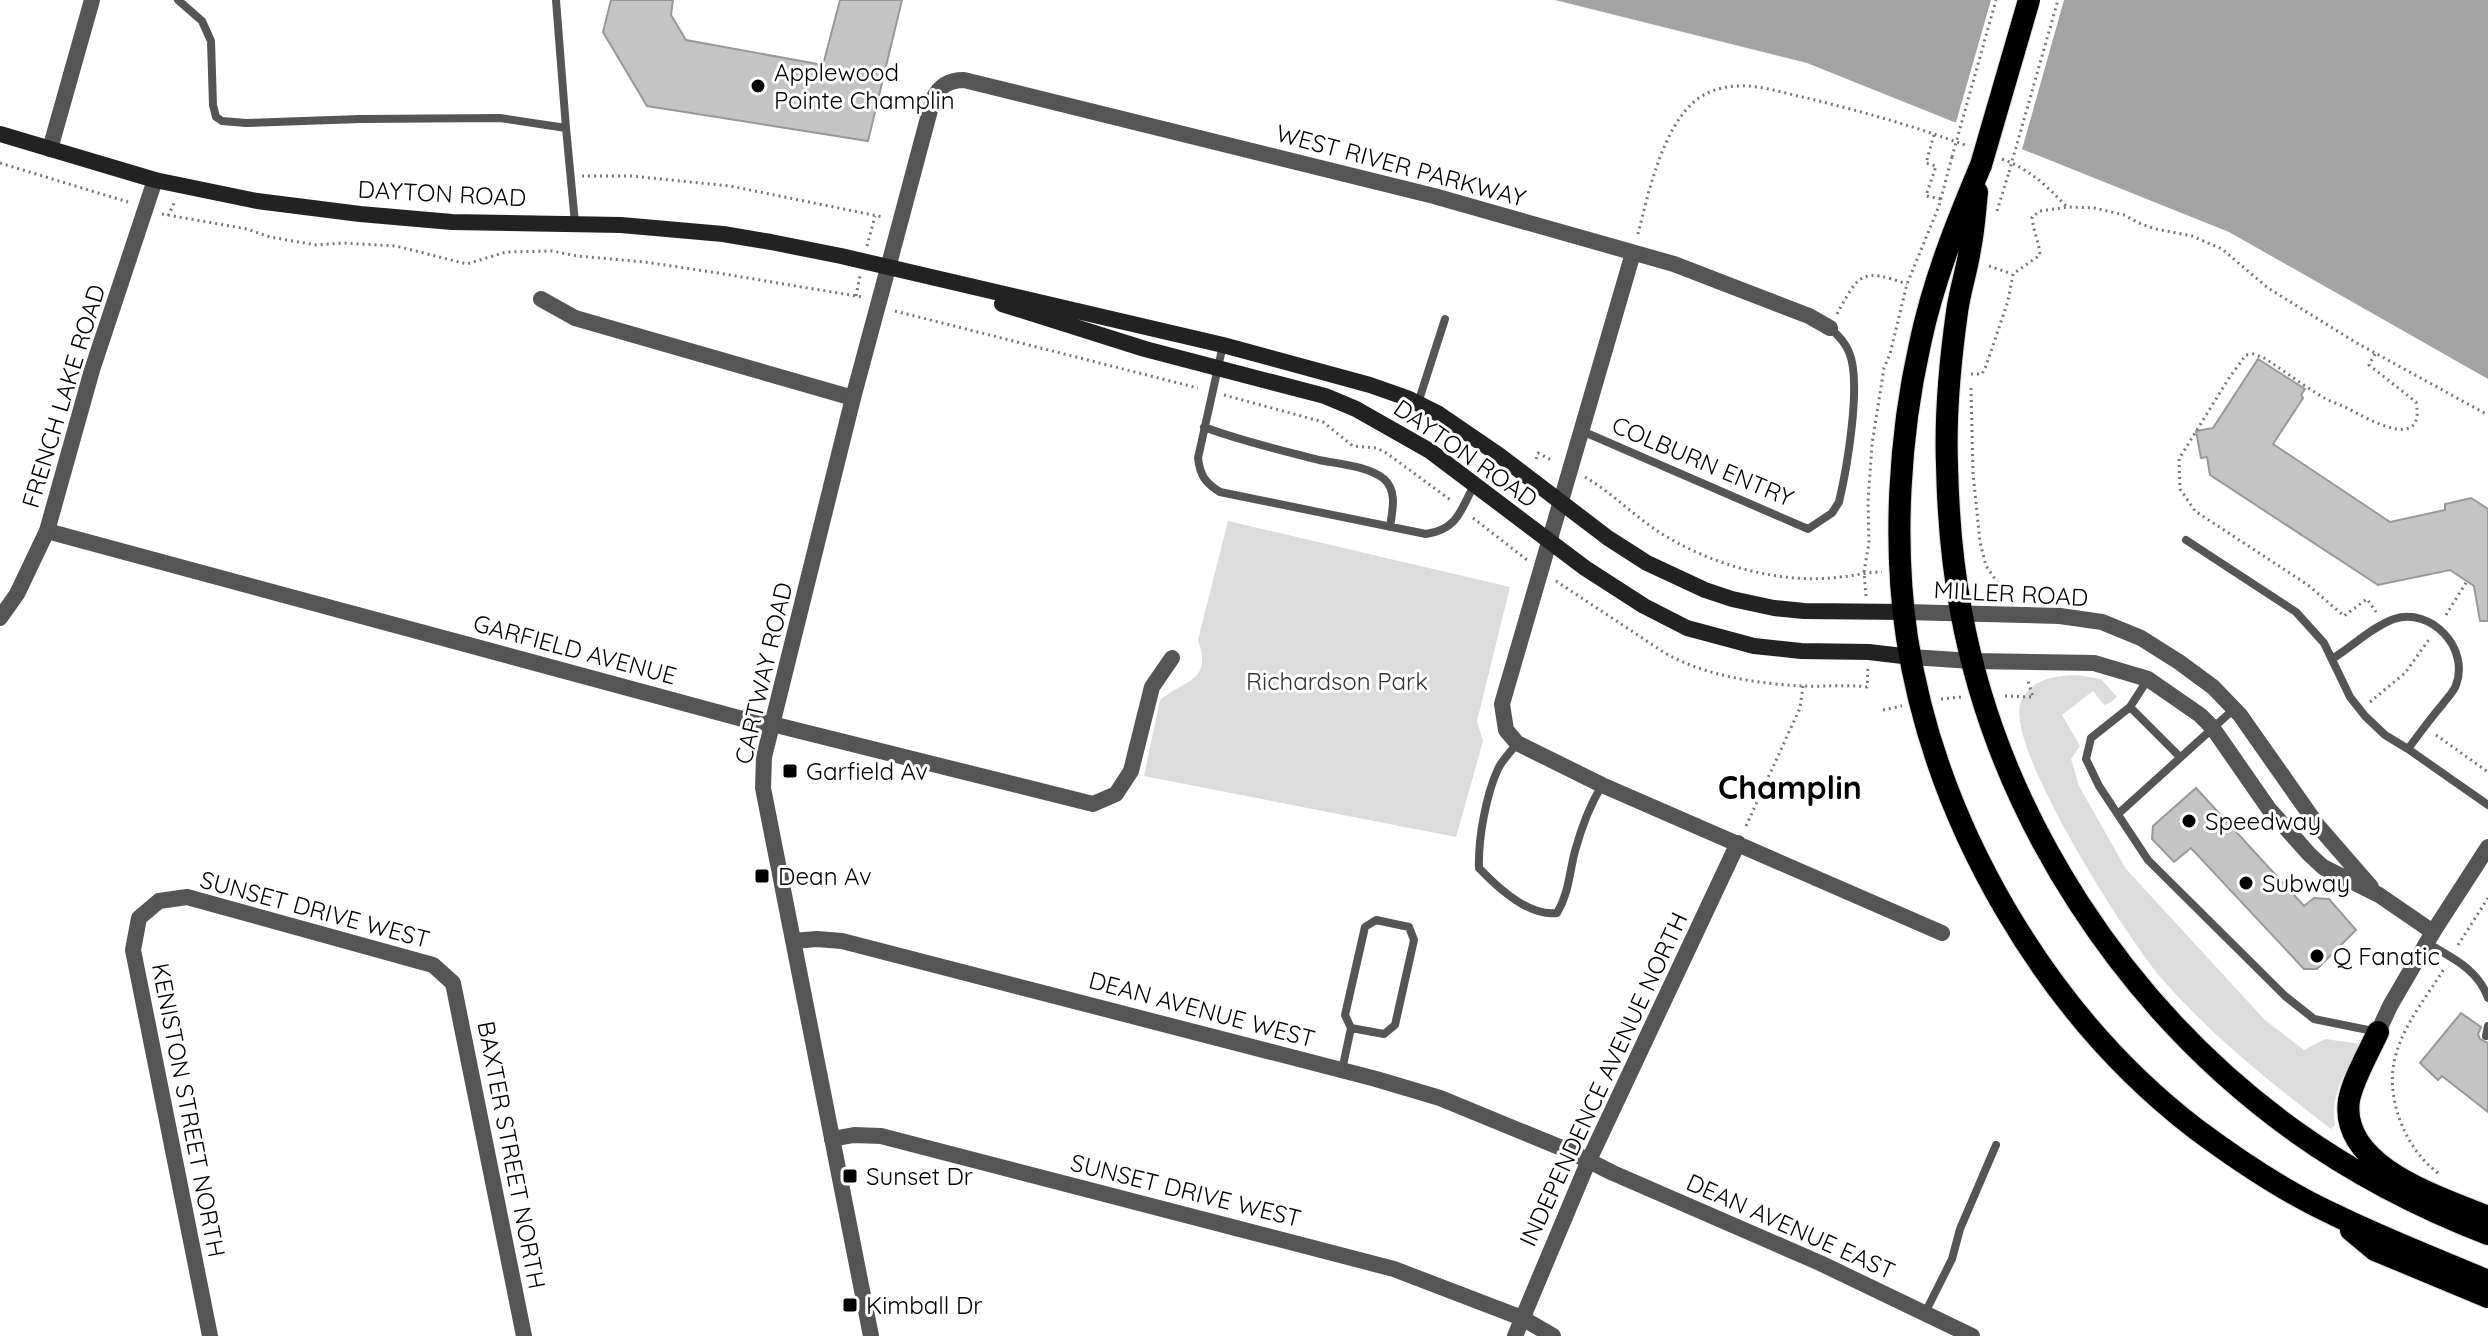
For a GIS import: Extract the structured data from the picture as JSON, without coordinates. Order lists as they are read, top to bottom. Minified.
{"streets":{"main road":["DAYTON ROAD"],"street":["WEST RIVER PARKWAY","FRENCH LAKE ROAD","MILLER ROAD","GARFIELD AVENUE","CARTWAY ROAD","SUNSET DRIVE WEST","DEAN AVENUE WEST","INDEPENDENCE AVENUE NORTH","KENISTON STREET NORTH","BAXTER STREET NORTH","DEAN AVENUE EAST"],"lane":["COLBURN ENTRY"]},"crossings":[["WEST RIVER PARKWAY","COLBURN ENTRY"],["WEST RIVER PARKWAY","CARTWAY ROAD"],["DAYTON ROAD","FRENCH LAKE ROAD"],["DAYTON ROAD","MILLER ROAD"],["DAYTON ROAD","CARTWAY ROAD"],["FRENCH LAKE ROAD","GARFIELD AVENUE"],["GARFIELD AVENUE","CARTWAY ROAD"],["CARTWAY ROAD","SUNSET DRIVE WEST"],["CARTWAY ROAD","DEAN AVENUE WEST"],["SUNSET DRIVE WEST","INDEPENDENCE AVENUE NORTH"],["SUNSET DRIVE WEST","KENISTON STREET NORTH"],["SUNSET DRIVE WEST","BAXTER STREET NORTH"],["DEAN AVENUE WEST","INDEPENDENCE AVENUE NORTH"],["DEAN AVENUE WEST","DEAN AVENUE EAST"],["INDEPENDENCE AVENUE NORTH","DEAN AVENUE EAST"]],"districts":["Champlin"],"parks":["Richardson Park"],"places":{"other":["Applewood Pointe Champlin","Speedway","Subway","Q Fanatic"],"transit":["Garfield Av","Dean Av","Sunset Dr","Kimball Dr"]}}
